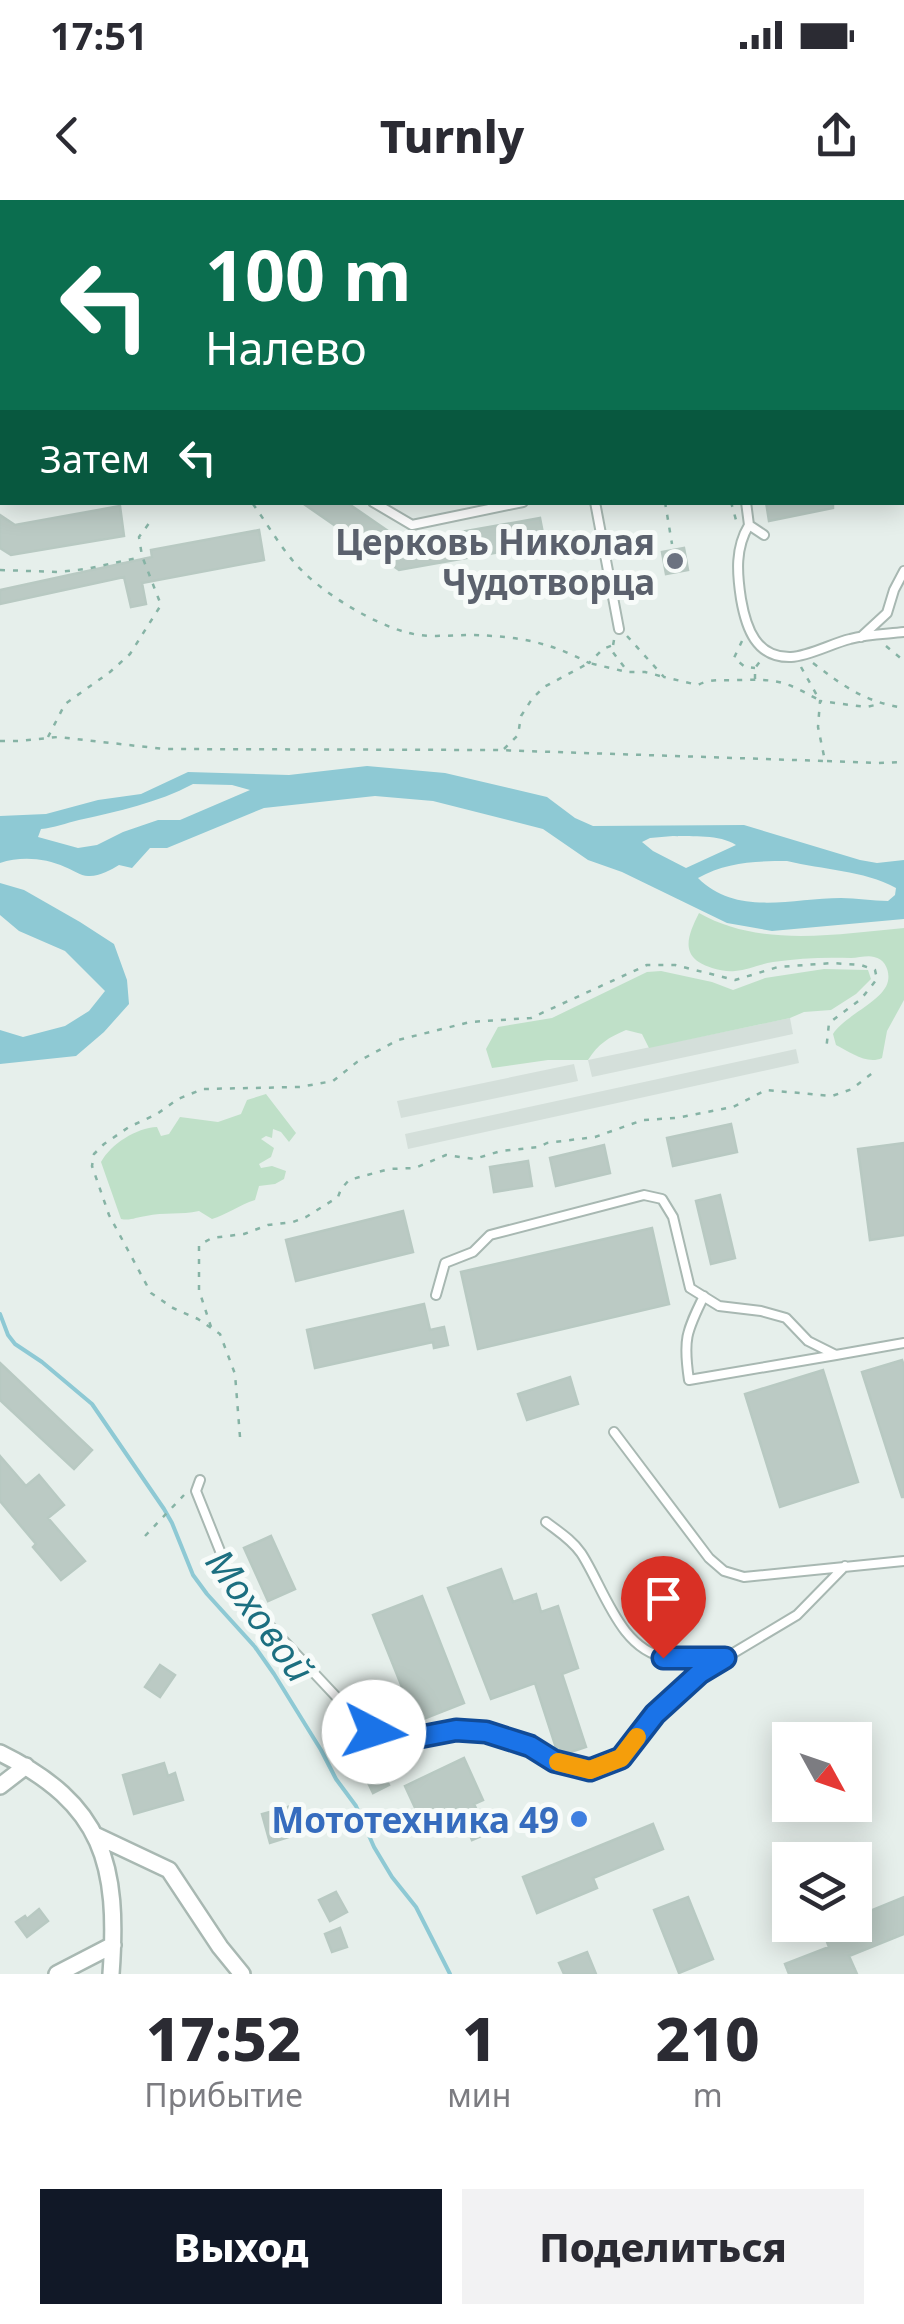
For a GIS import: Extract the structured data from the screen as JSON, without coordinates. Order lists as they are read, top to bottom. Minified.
{"water":["Моховой"],"places":["Церковь Николая Чудотворца","Мототехника 49"],"north":"bottom right","page":{"status":"17:51","header":"Turnly","turn":["100 m","Налево"],"then":"Затем","eta":["17:52","Прибытие","1","мин","210","m"],"buttons":["Выход","Поделиться"]}}
